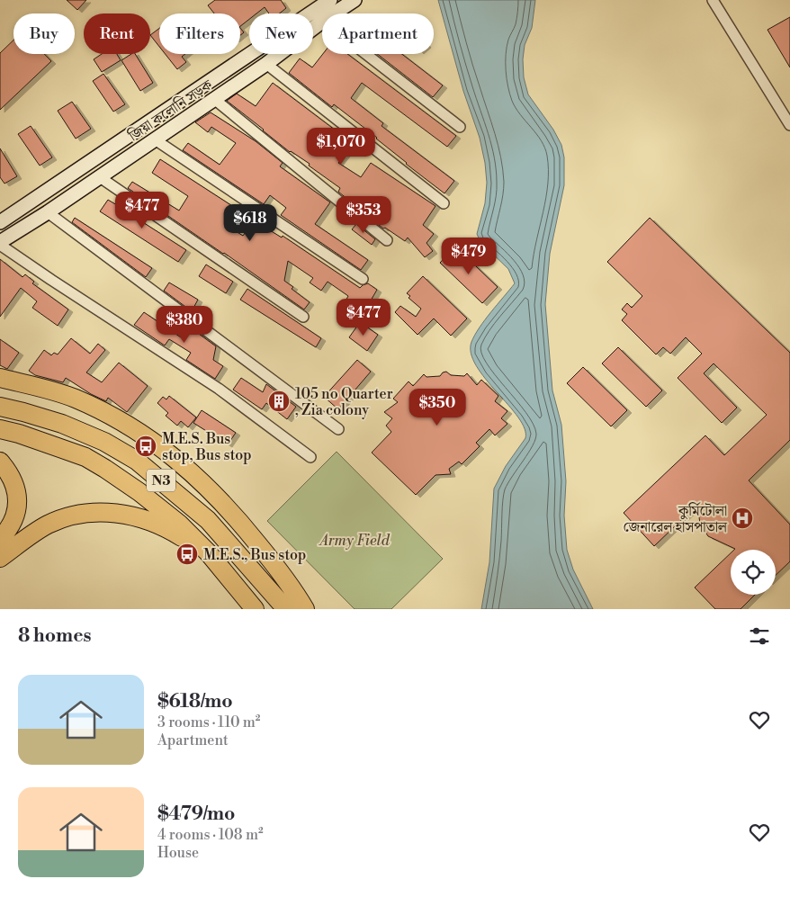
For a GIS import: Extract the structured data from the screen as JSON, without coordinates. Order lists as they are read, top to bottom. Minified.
{"streets":{"highway":["N3"],"main road":["জিয়া কলোনি সড়ক"]},"parks":["Army Field"],"places":{"building":["105 no Quarter , Zia colony"],"bus stop":["M.E.S. Bus stop, Bus stop","M.E.S., Bus stop"],"hospital":["কুর্মিটোলা জেনারেল হাসপাতাল"]},"page":{"chip":["Buy","Rent","Filters","New","Apartment"],"price":["$1,070","$477","$353","$618","$479","$477","$380","$350"],"heading":"8 homes","list":[{"name":"$618/mo","note":"3 rooms · 110 m² · Apartment"},{"name":"$479/mo","note":"4 rooms · 108 m² · House"}]}}
